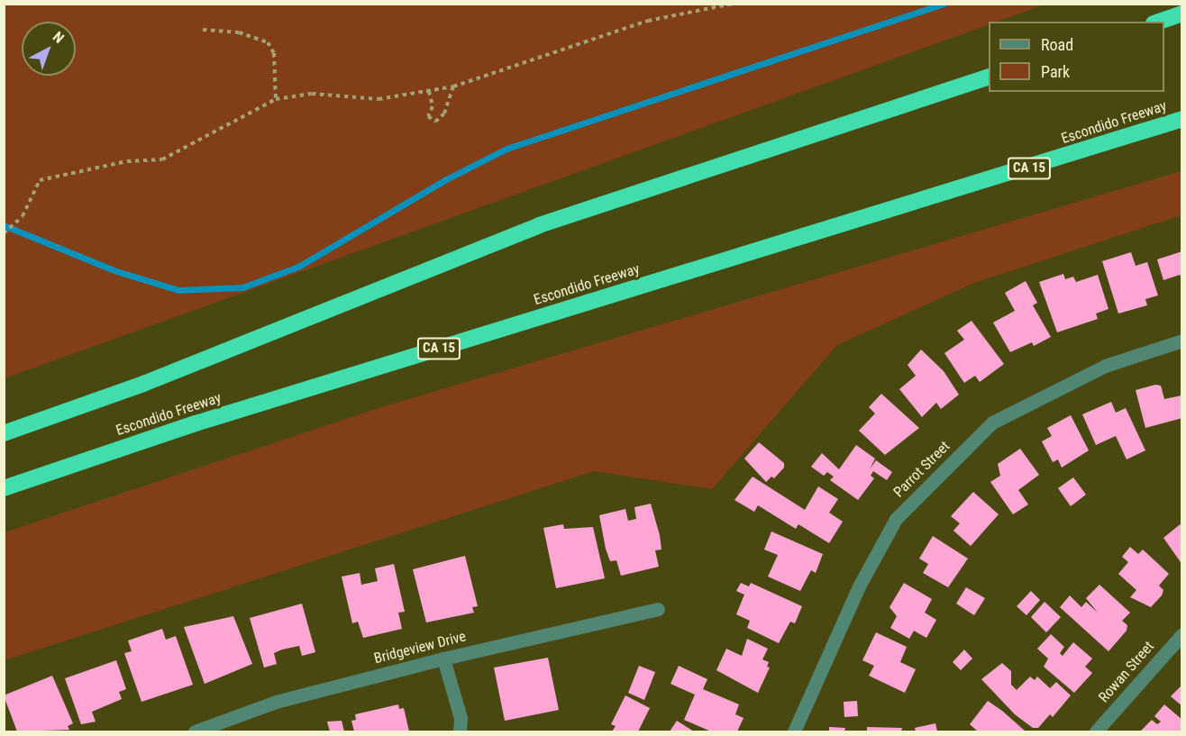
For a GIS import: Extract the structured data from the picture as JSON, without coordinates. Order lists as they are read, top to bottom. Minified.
{"streets":{"highway":["Escondido Freeway","CA 15"],"street":["Parrot Street","Bridgeview Drive","Rowan Street"]},"legend":["Road","Park"],"north":"top right"}
